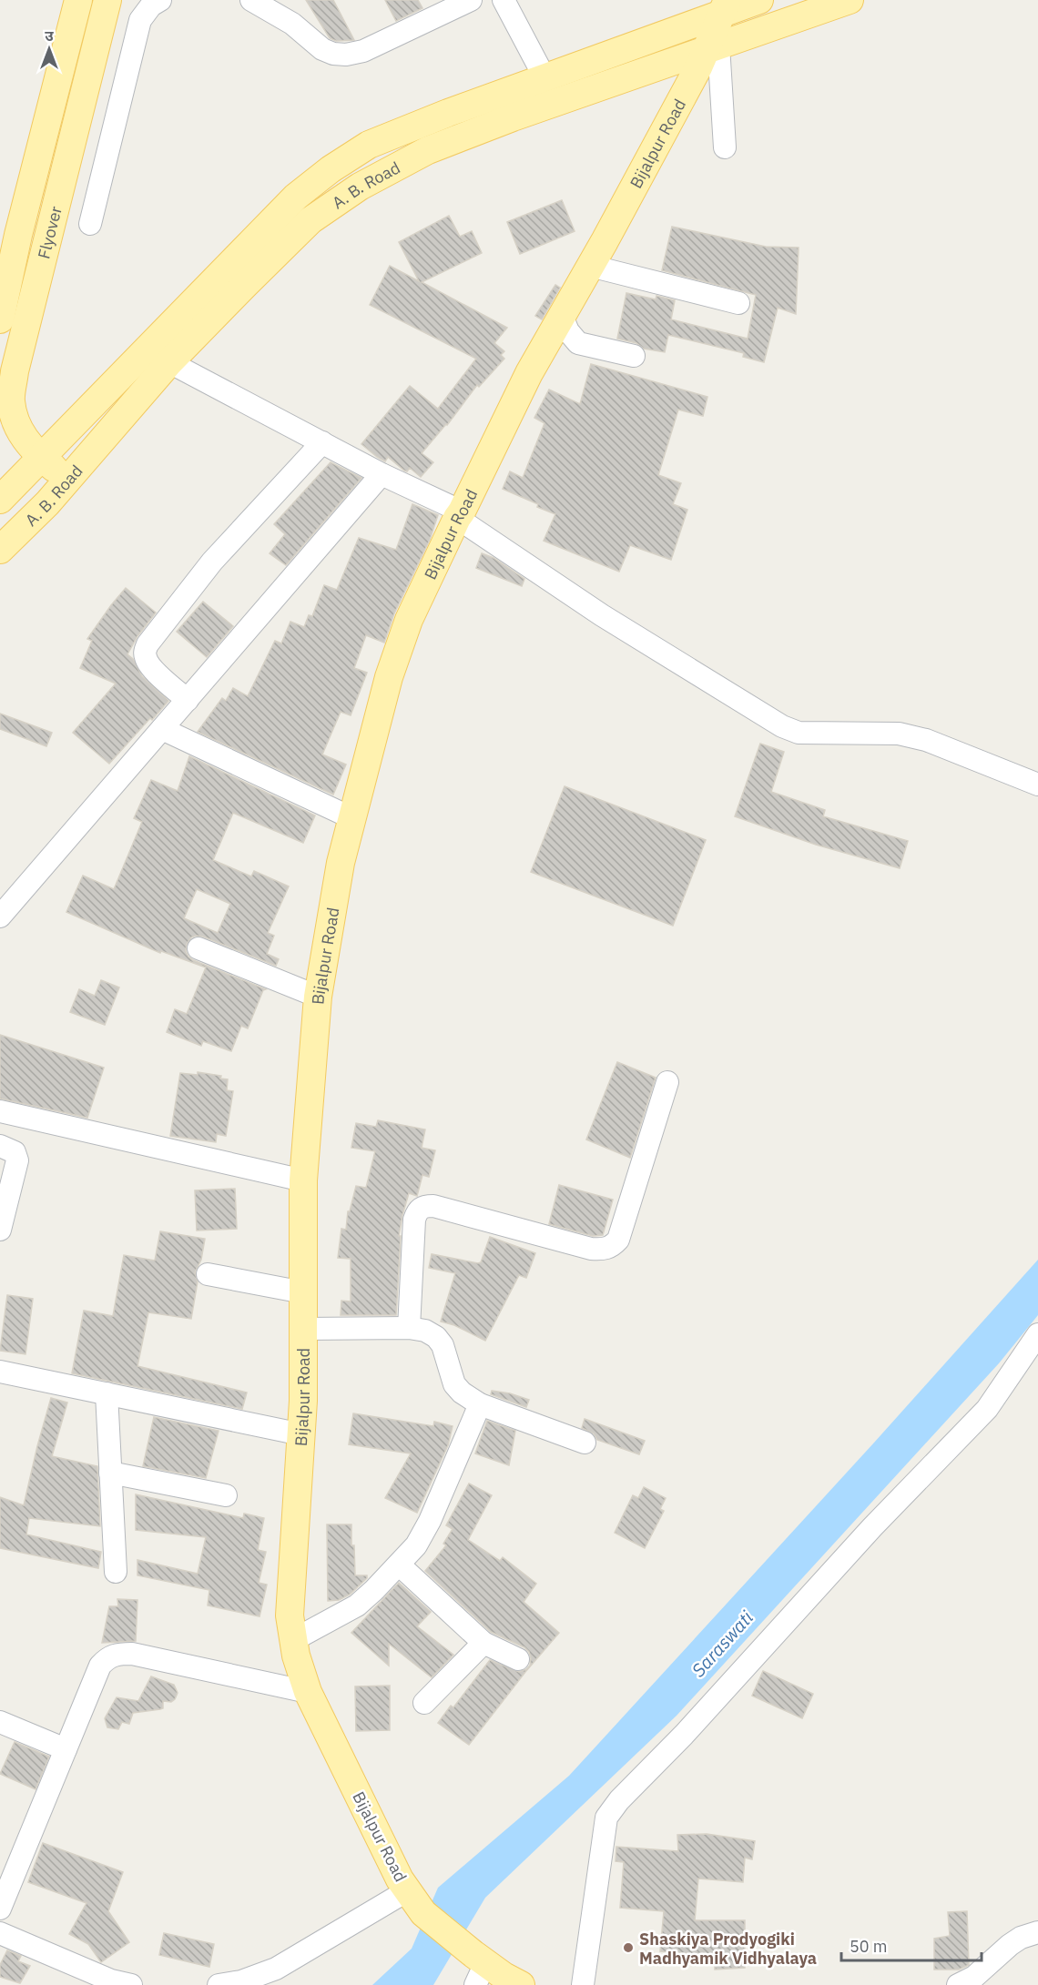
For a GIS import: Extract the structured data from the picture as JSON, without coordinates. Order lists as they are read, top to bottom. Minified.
{"streets":{"main road":["Bijalpur Road","A. B. Road","Flyover"]},"crossings":[["Bijalpur Road","A. B. Road"],["A. B. Road","Flyover"]],"water":["Saraswati"],"places":["Shaskiya Prodyogiki Madhyamik Vidhyalaya"],"scale_bar":"50 m","north":"top"}
